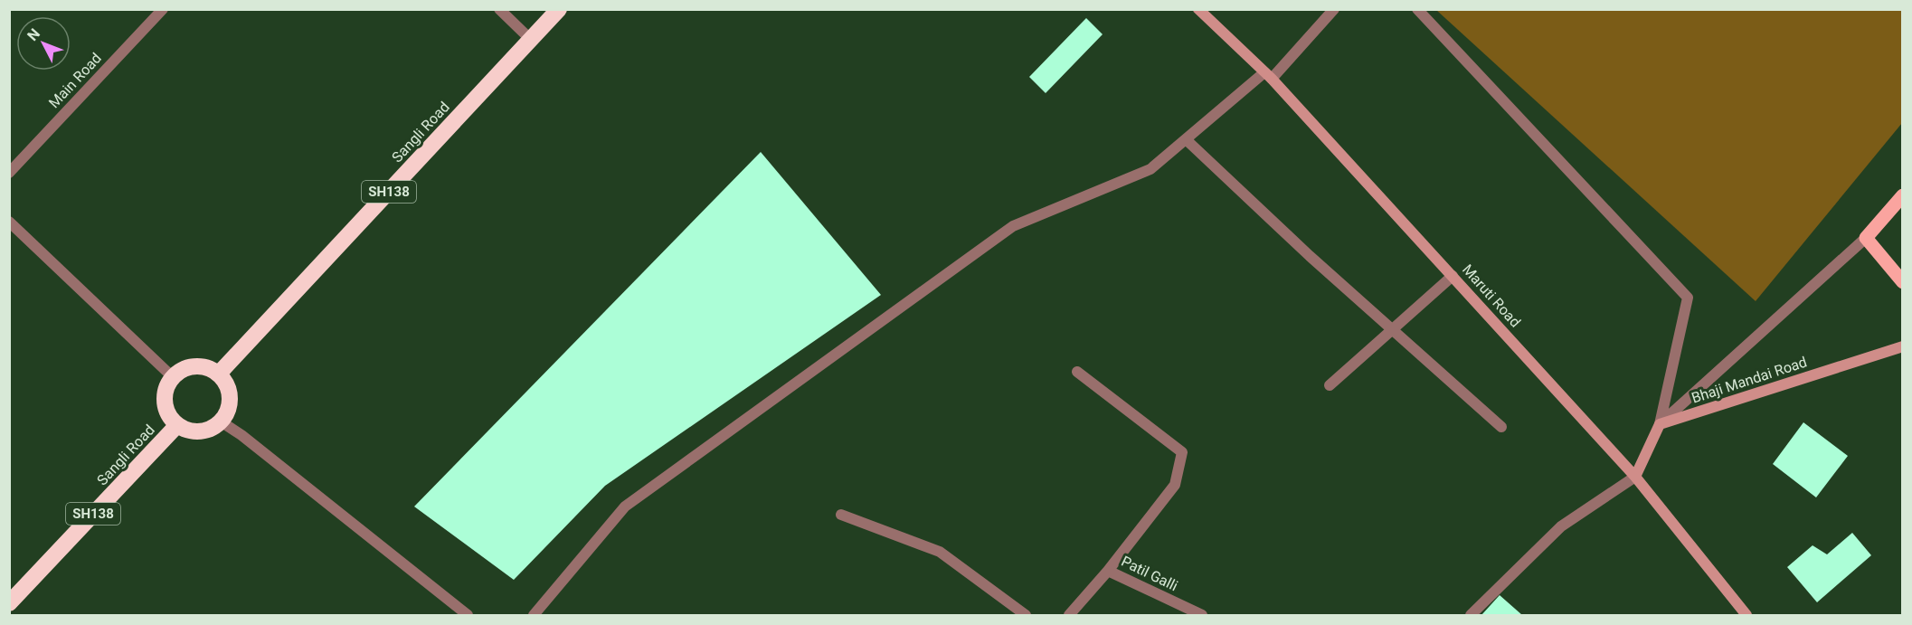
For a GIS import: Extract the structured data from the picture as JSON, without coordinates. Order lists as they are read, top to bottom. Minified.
{"streets":{"highway":["Sangli Road","SH138"],"street":["Main Road","Maruti Road","Bhaji Mandai Road","Patil Galli"]},"north":"top left"}
